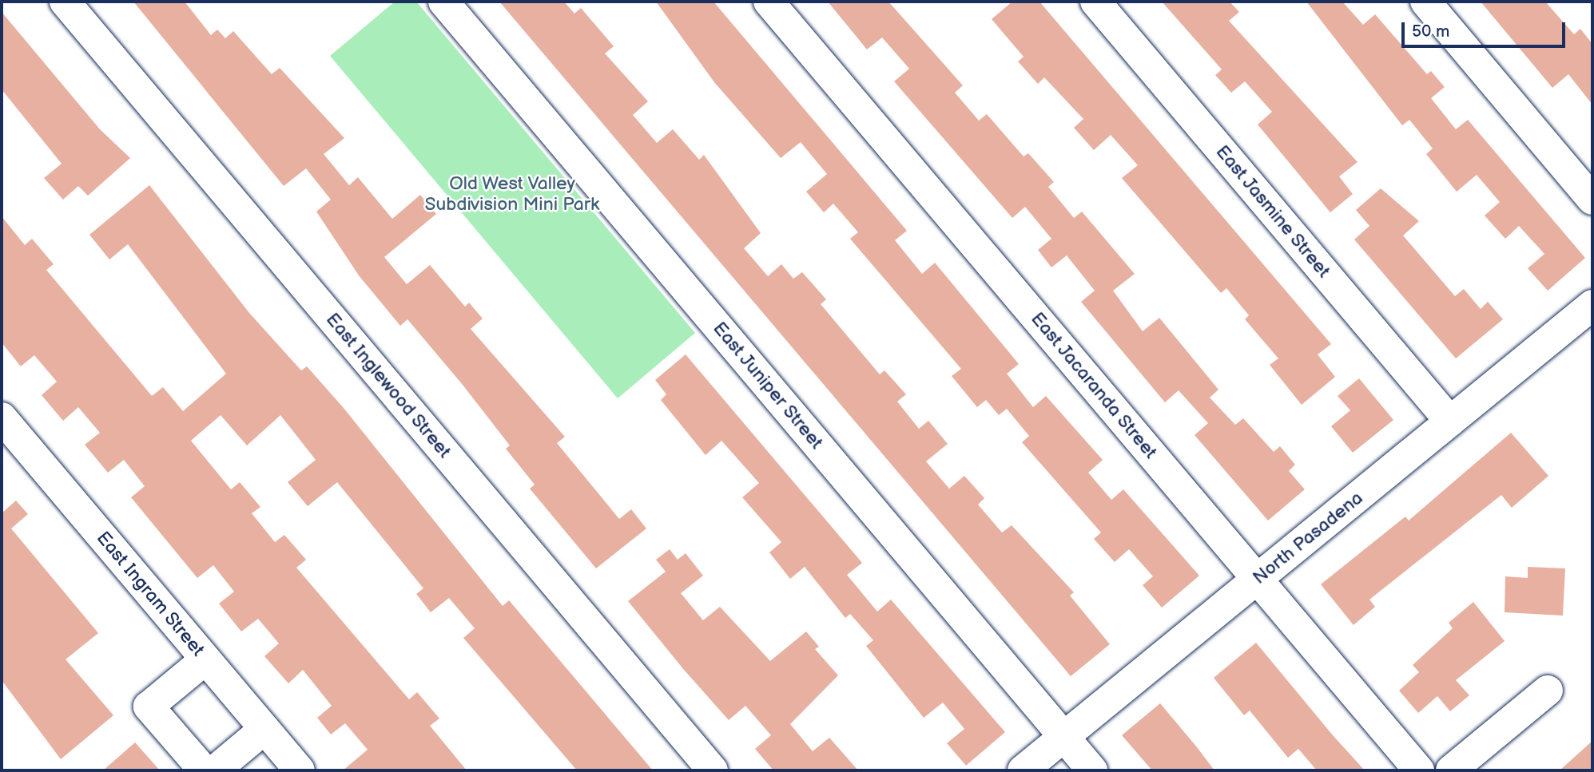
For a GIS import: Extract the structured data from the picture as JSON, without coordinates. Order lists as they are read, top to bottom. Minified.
{"streets":{"street":["East Jasmine Street","East Inglewood Street","East Juniper Street","East Jacaranda Street","North Pasadena","East Ingram Street"]},"crossings":[["East Jasmine Street","North Pasadena"],["East Juniper Street","North Pasadena"],["East Jacaranda Street","North Pasadena"]],"parks":["Old West Valley Subdivision Mini Park"],"scale_bar":"50 m"}
